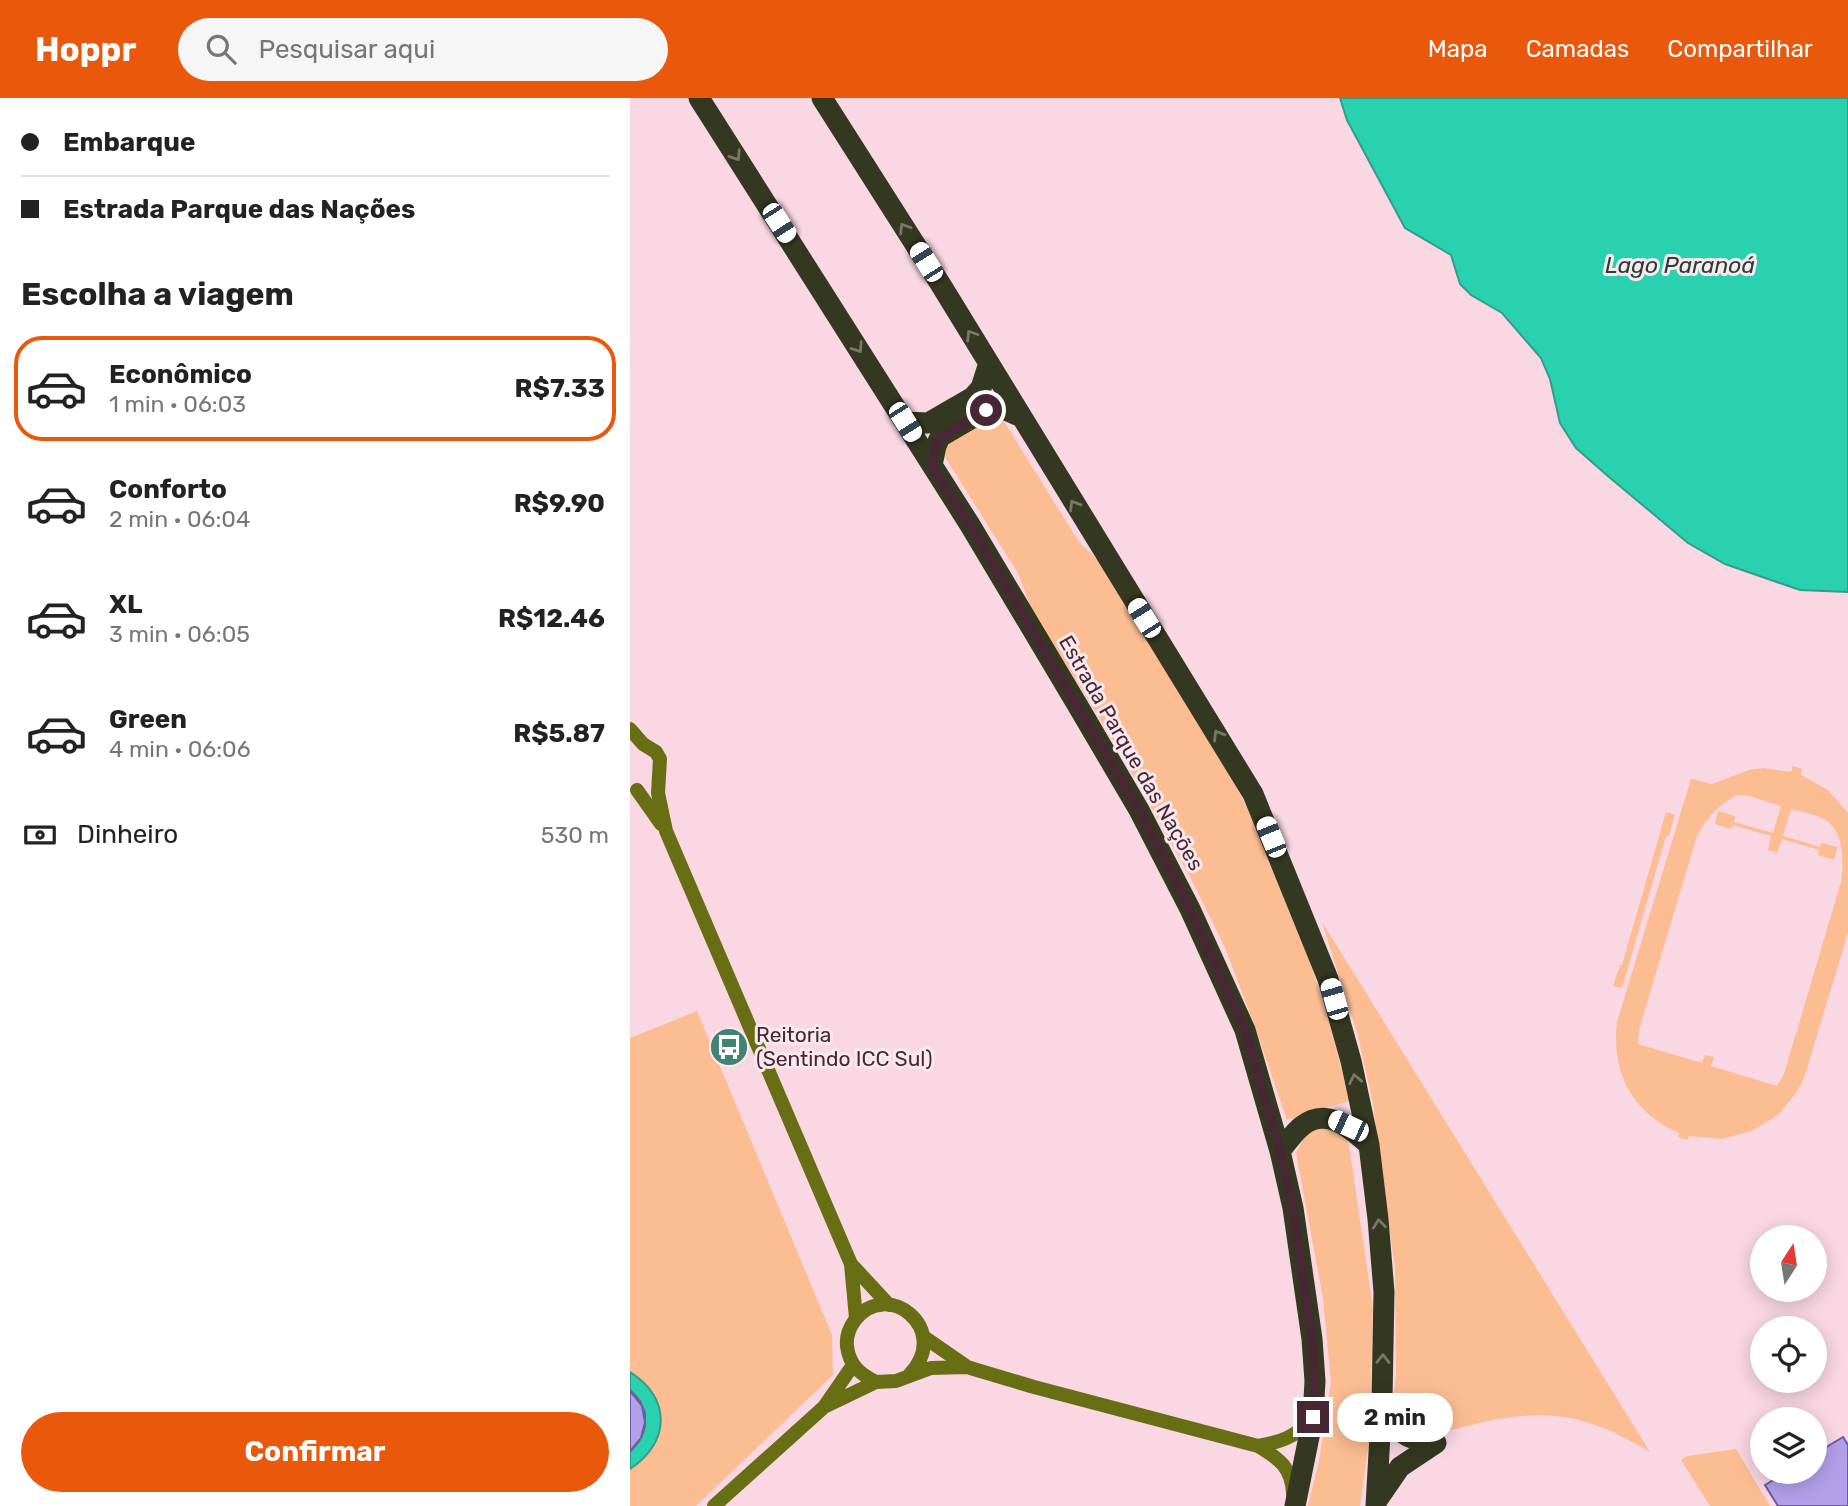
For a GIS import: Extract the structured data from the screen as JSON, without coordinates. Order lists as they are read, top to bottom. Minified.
{"streets":{"highway":["Estrada Parque das Nações"]},"water":["Lago Paranoá"],"places":{"bus stop":["Reitoria (Sentindo ICC Sul)"]},"north":"top","page":{"header":"Hoppr","search":"Pesquisar aqui","nav":["Mapa","Camadas","Compartilhar"],"banner":["Embarque","Estrada Parque das Nações"],"heading":"Escolha a viagem","list":[{"name":"Econômico","note":"1 min · 06:03","value":"R$7.33"},{"name":"Conforto","note":"2 min · 06:04","value":"R$9.90"},{"name":"XL","note":"3 min · 06:05","value":"R$12.46"},{"name":"Green","note":"4 min · 06:06","value":"R$5.87"}],"pay":["Dinheiro","530 m"],"bubble":"2 min","buttons":"Confirmar"}}
